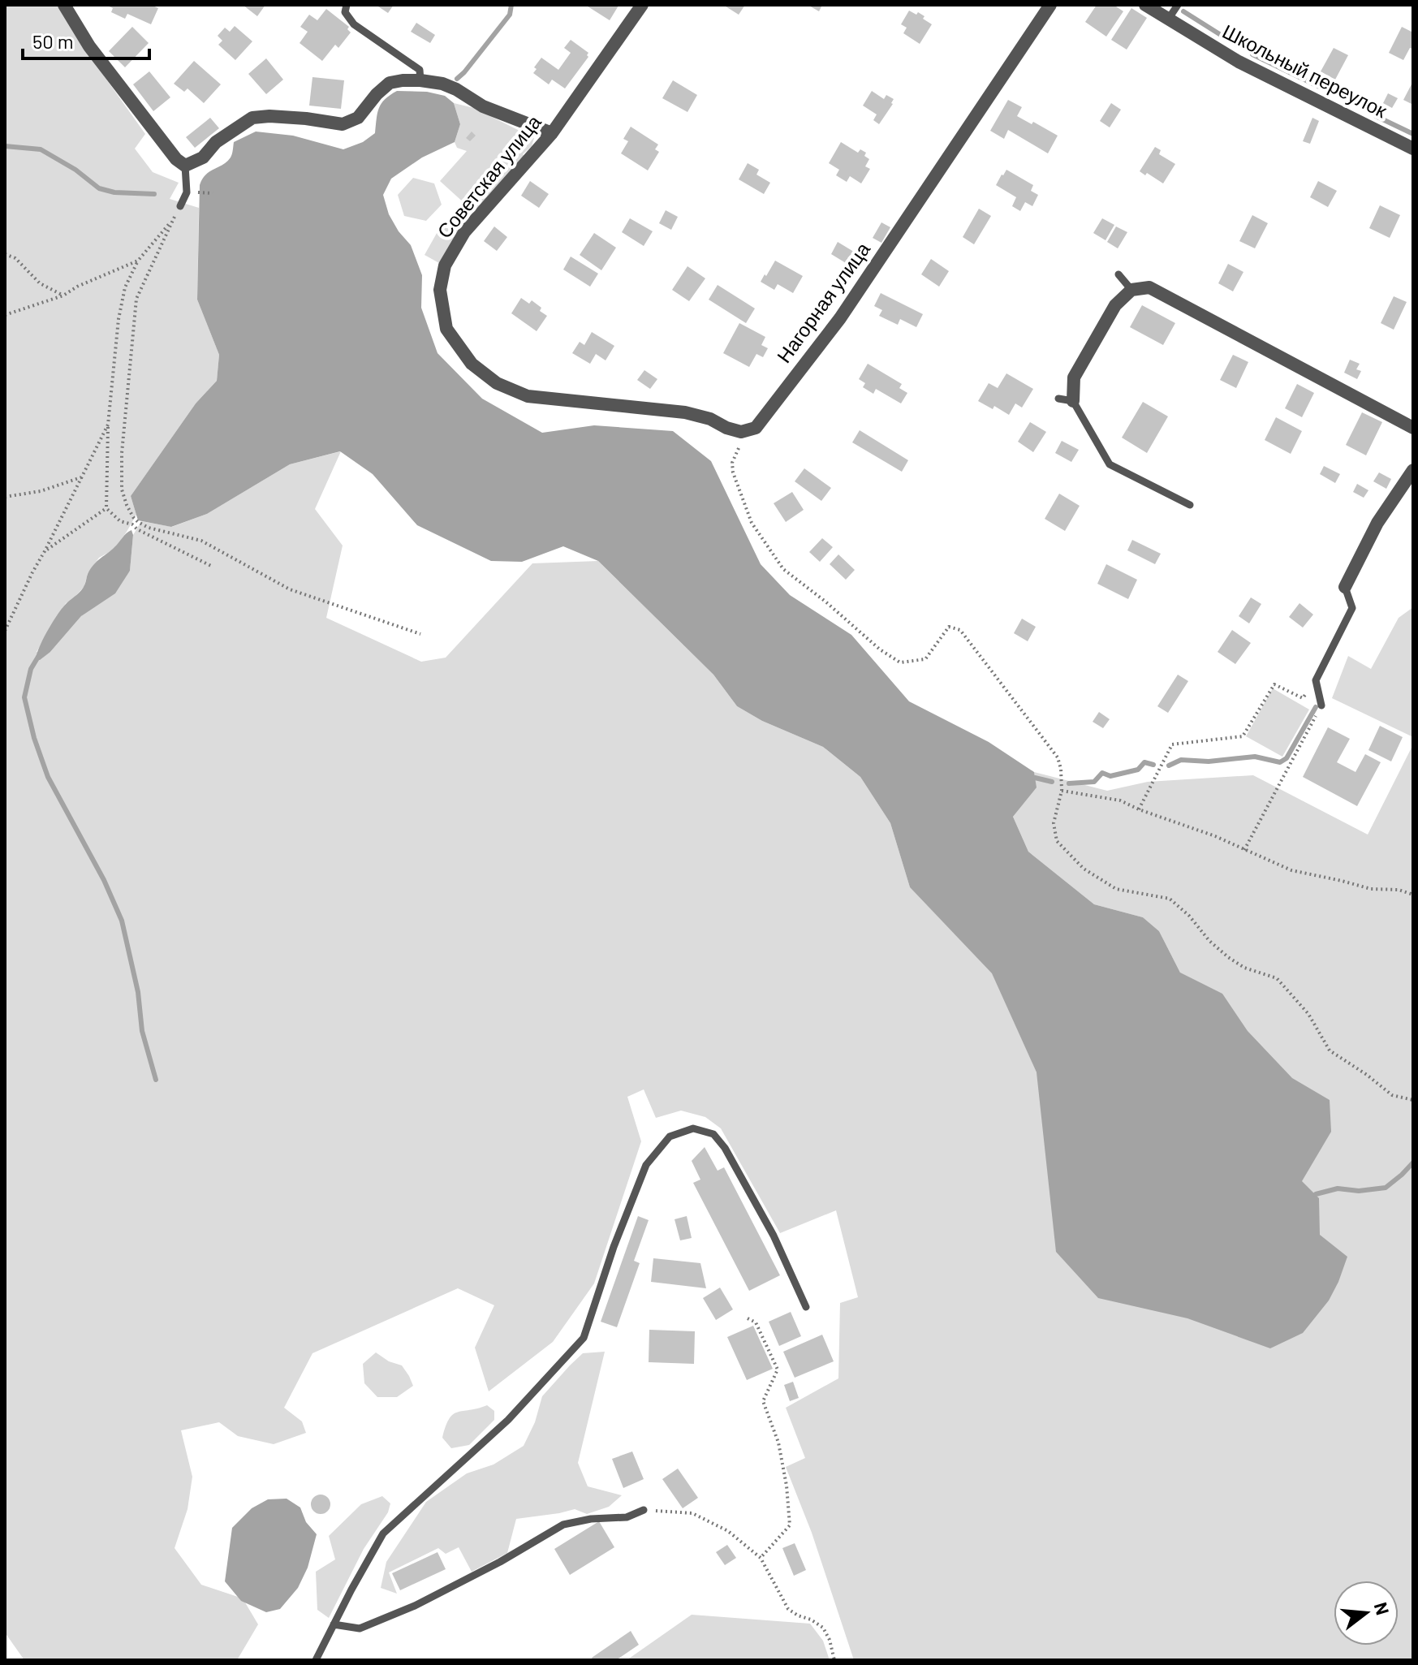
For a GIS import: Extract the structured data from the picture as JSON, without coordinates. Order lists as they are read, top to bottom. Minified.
{"streets":{"street":["Школьный переулок","Советская улица","Нагорная улица"]},"crossings":[["Советская улица","Нагорная улица"]],"scale_bar":"50 m","north":"right"}
